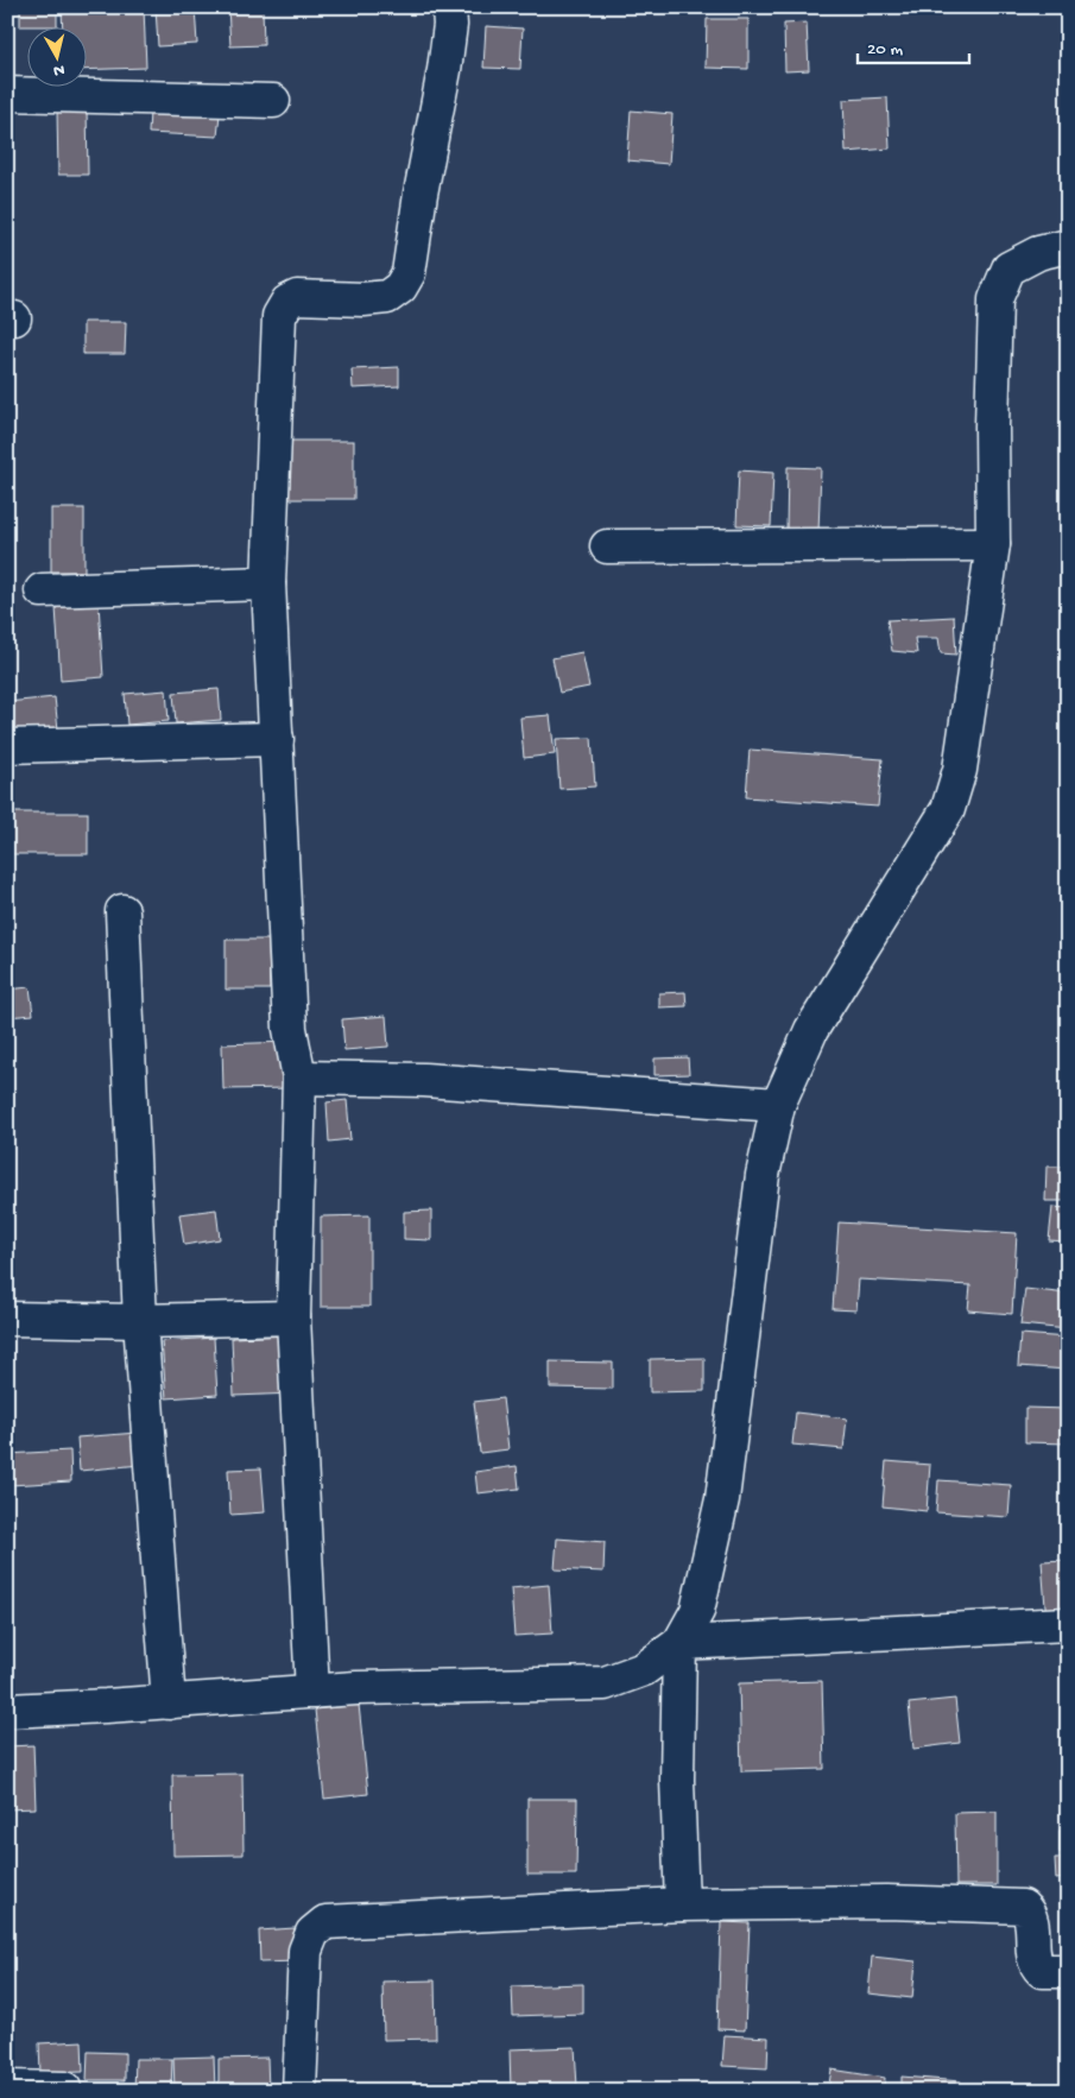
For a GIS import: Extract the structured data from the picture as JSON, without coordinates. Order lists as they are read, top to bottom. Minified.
{"scale_bar":"20 m","north":"bottom"}
